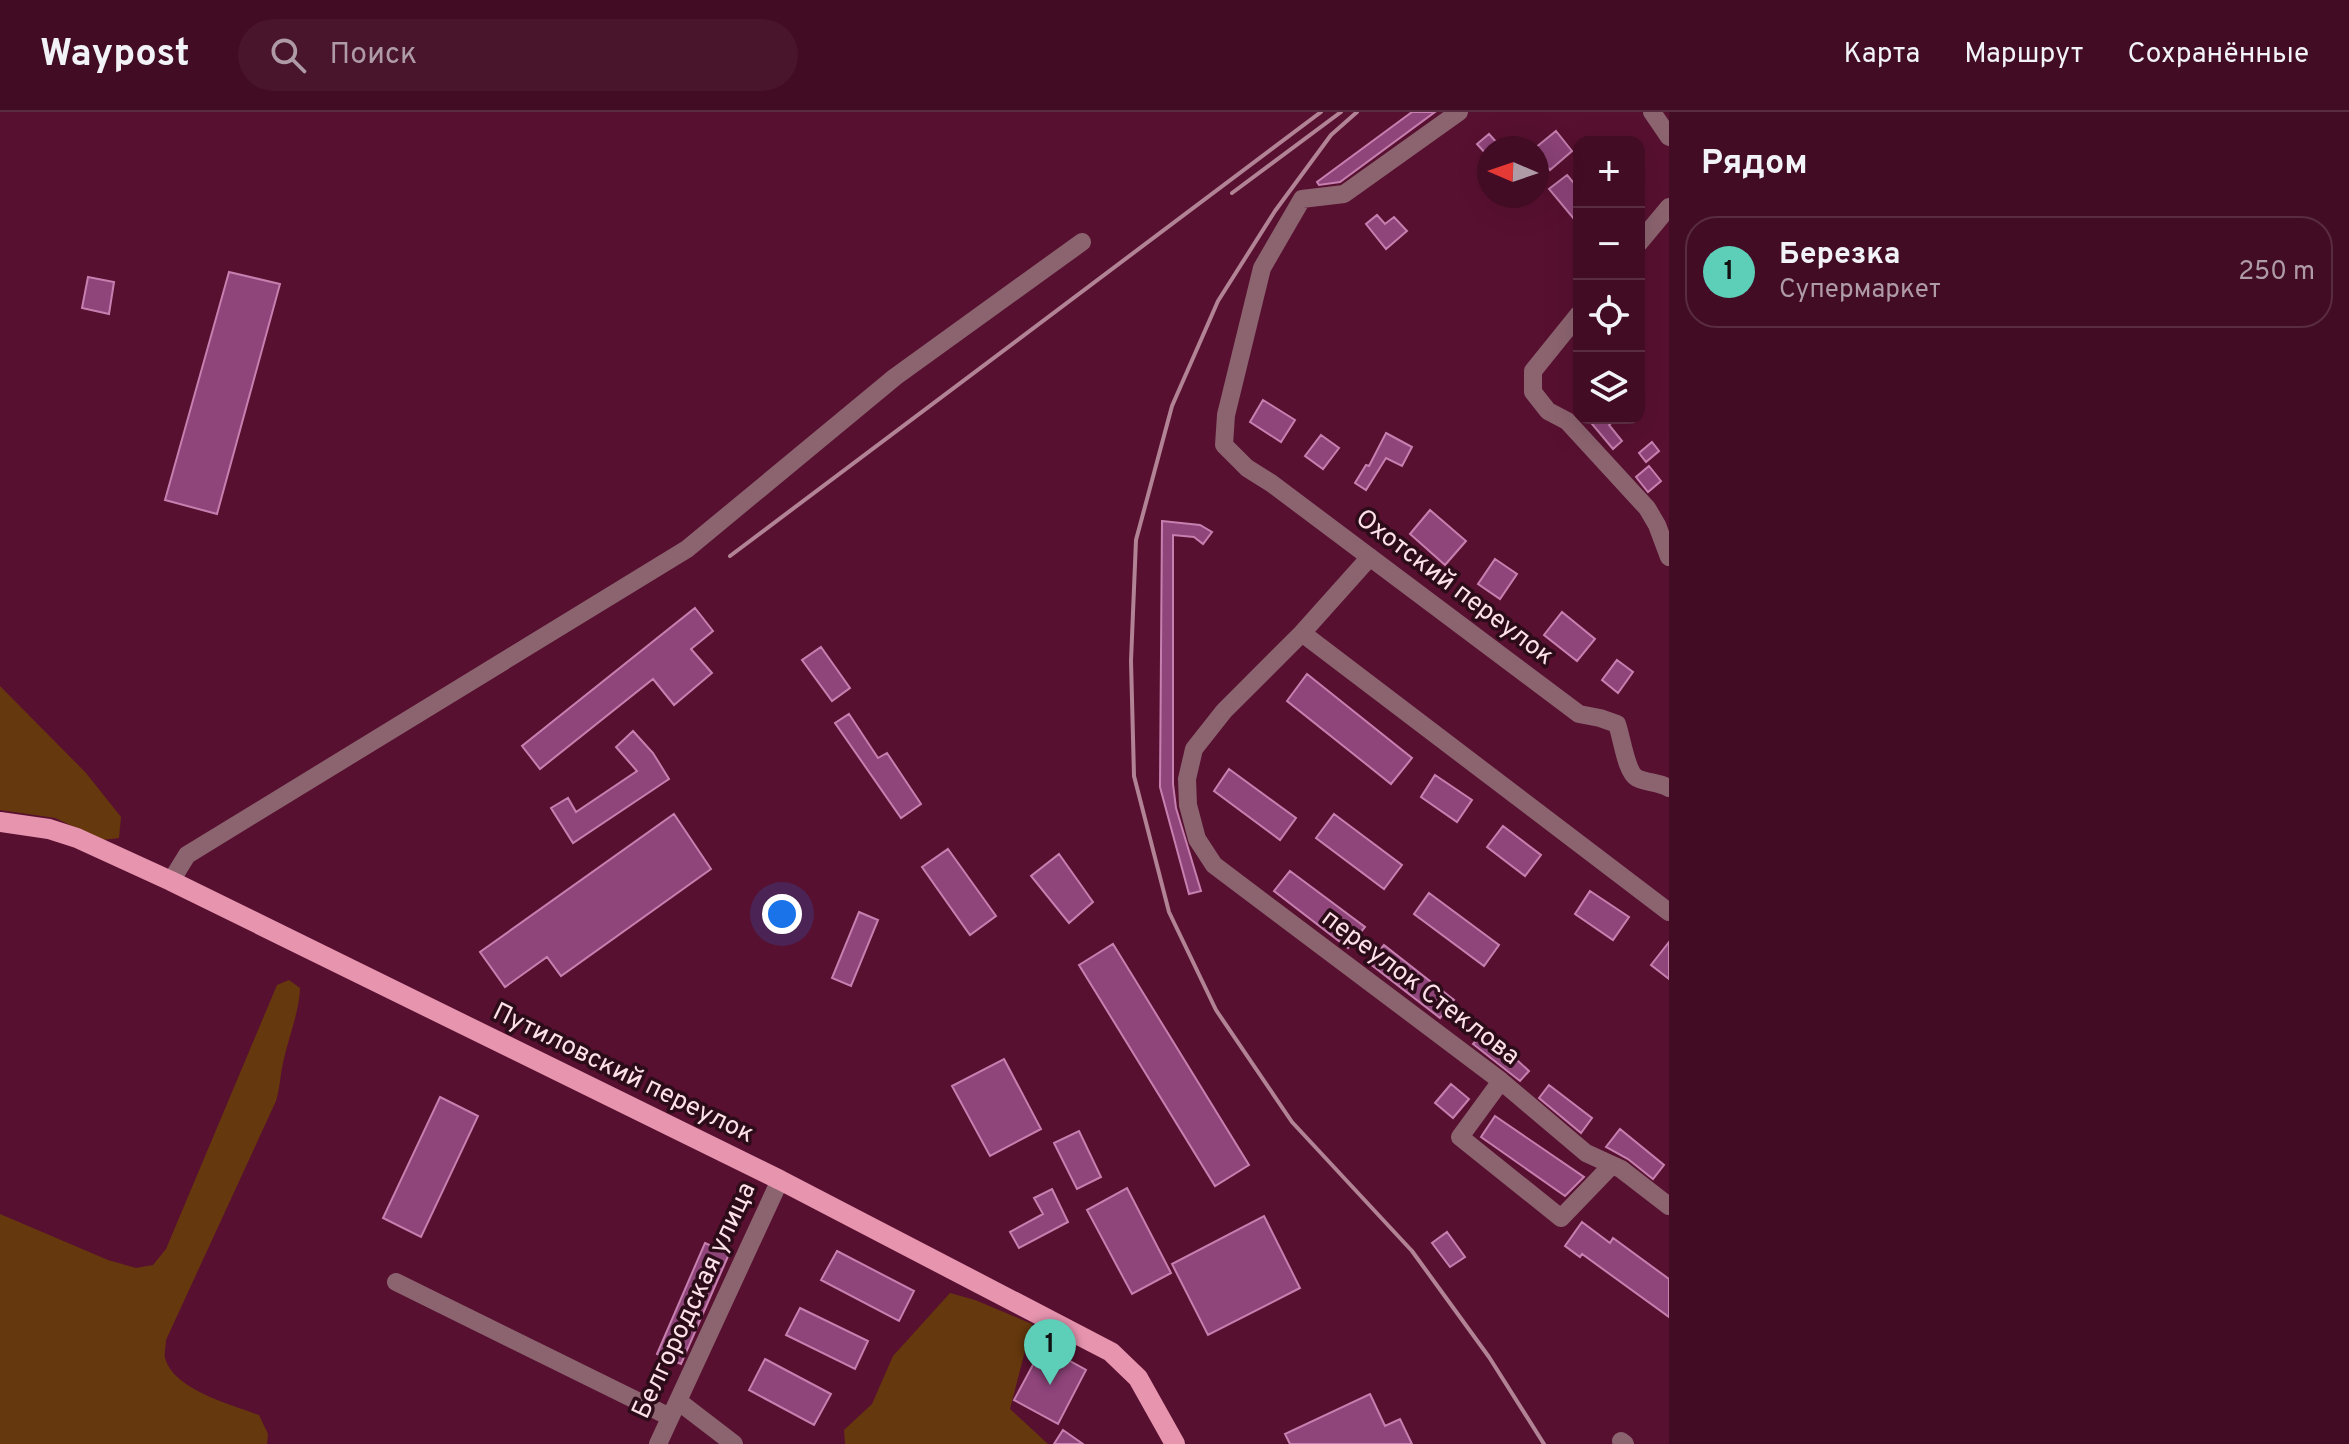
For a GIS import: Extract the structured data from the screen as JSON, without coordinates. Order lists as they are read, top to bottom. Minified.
{"streets":{"main road":["Путиловский переулок"],"street":["Охотский переулок","переулок Стеклова","Белгородская улица"]},"crossings":[["Путиловский переулок","Белгородская улица"]],"north":"left","page":{"header":"Waypost","search":"Поиск","nav":["Карта","Маршрут","Сохранённые"],"heading":"Рядом","map_buttons":["+","−"],"list":[{"mark":"1","name":"Березка","note":"Супермаркет","value":"250 m"}],"pins":"1"}}
